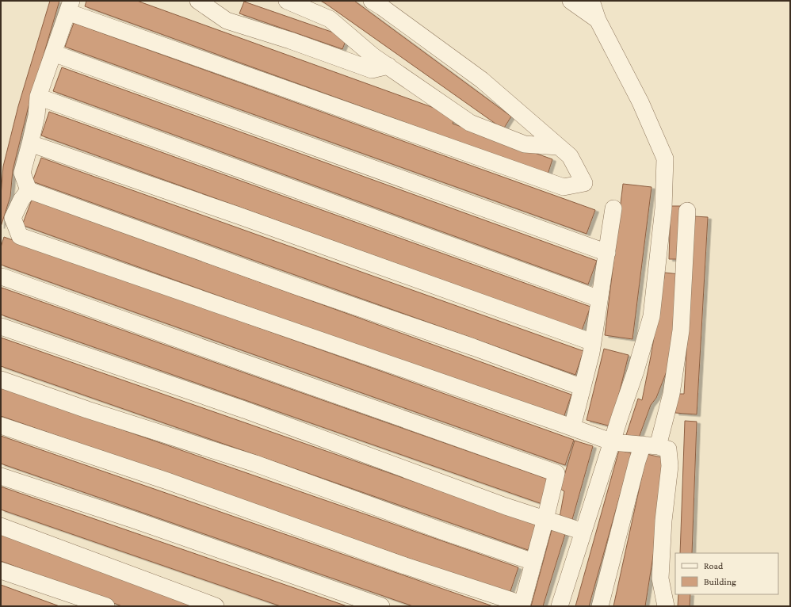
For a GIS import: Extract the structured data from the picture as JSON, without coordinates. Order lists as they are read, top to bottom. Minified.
{"legend":["Road","Building"]}
